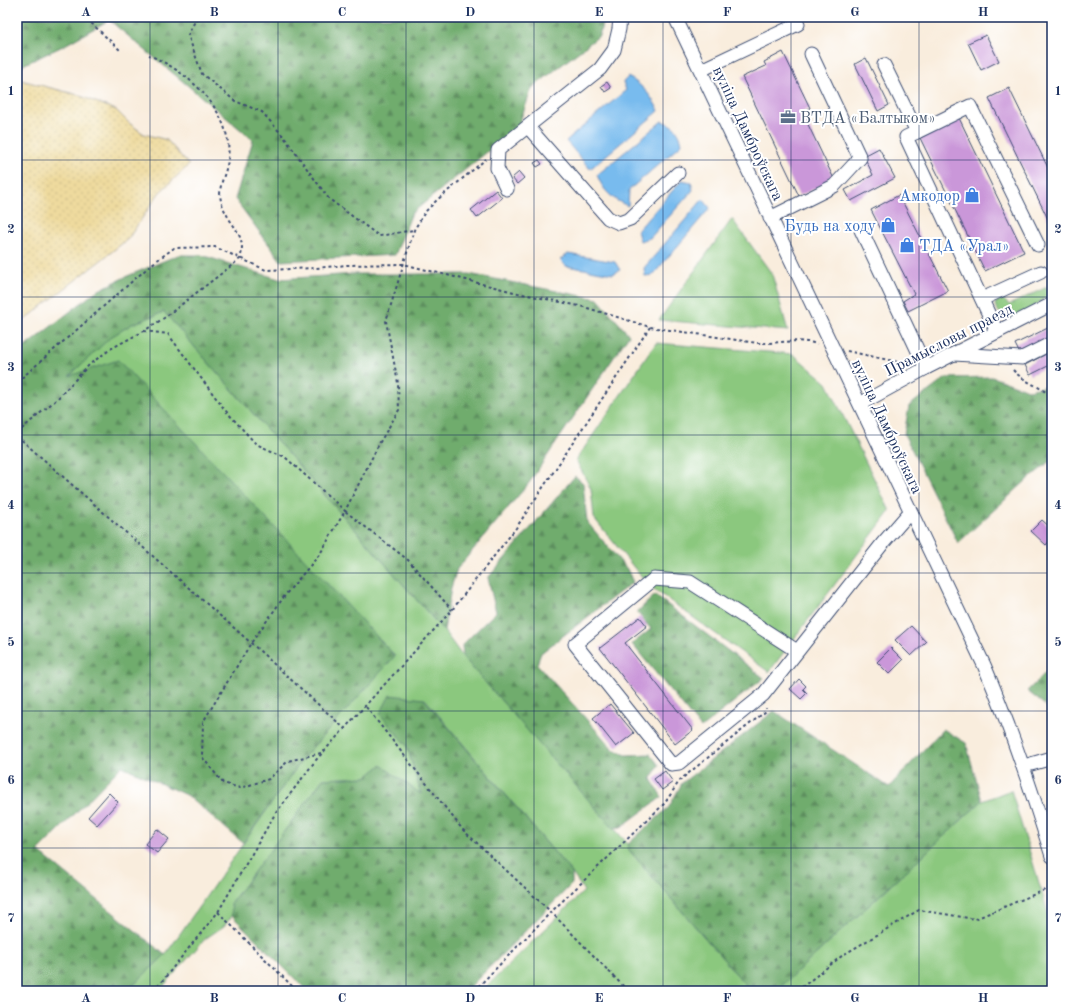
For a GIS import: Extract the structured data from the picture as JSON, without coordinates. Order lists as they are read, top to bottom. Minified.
{"streets":{"street":["вуліца Дамброўскага","Прамысловы праезд"]},"crossings":[["вуліца Дамброўскага","Прамысловы праезд"]],"places":{"office":["ВТДА «Балтыком»"],"shop":["Амкодор","Будь на ходу","ТДА «Урал»"]},"grid":{"columns":["A","B","C","D","E","F","G","H"],"rows":["1","2","3","4","5","6","7"]}}
